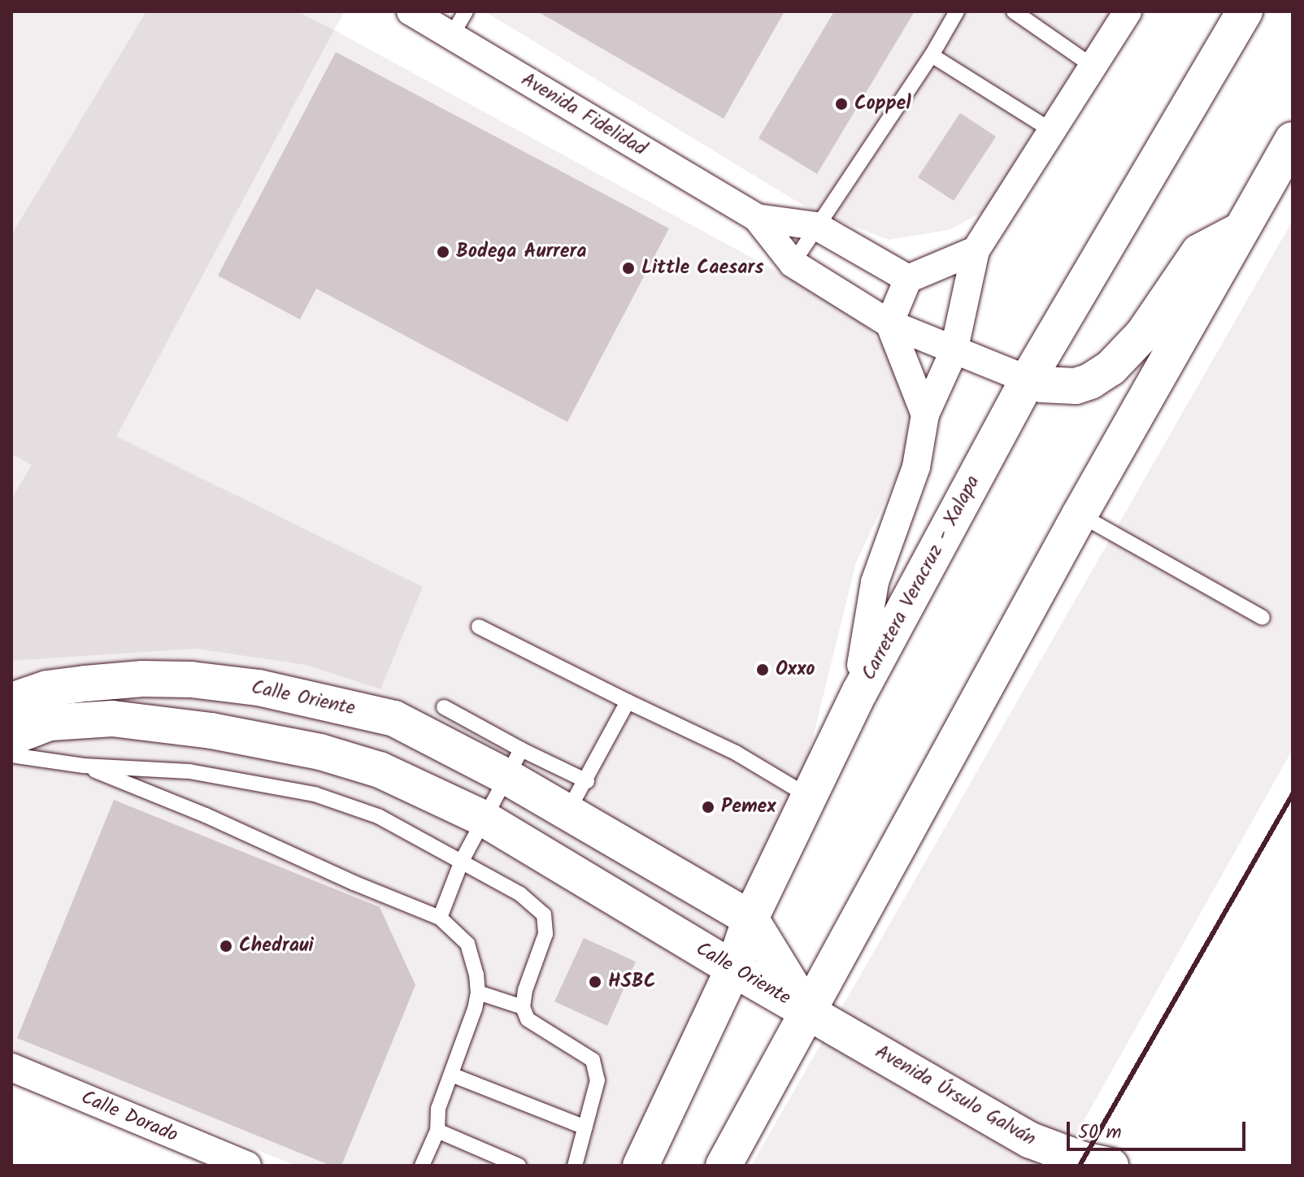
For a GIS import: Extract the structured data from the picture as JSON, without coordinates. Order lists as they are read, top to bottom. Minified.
{"streets":{"main road":["Carretera Veracruz - Xalapa","Calle Oriente","Avenida Úrsulo Galván"],"street":["Avenida Fidelidad","Calle Dorado"]},"crossings":[["Avenida Fidelidad","Carretera Veracruz - Xalapa"],["Carretera Veracruz - Xalapa","Calle Oriente"],["Calle Oriente","Avenida Úrsulo Galván"]],"places":["Coppel","Bodega Aurrera","Little Caesars","Oxxo","Pemex","Chedraui","HSBC"],"scale_bar":"50 m"}
